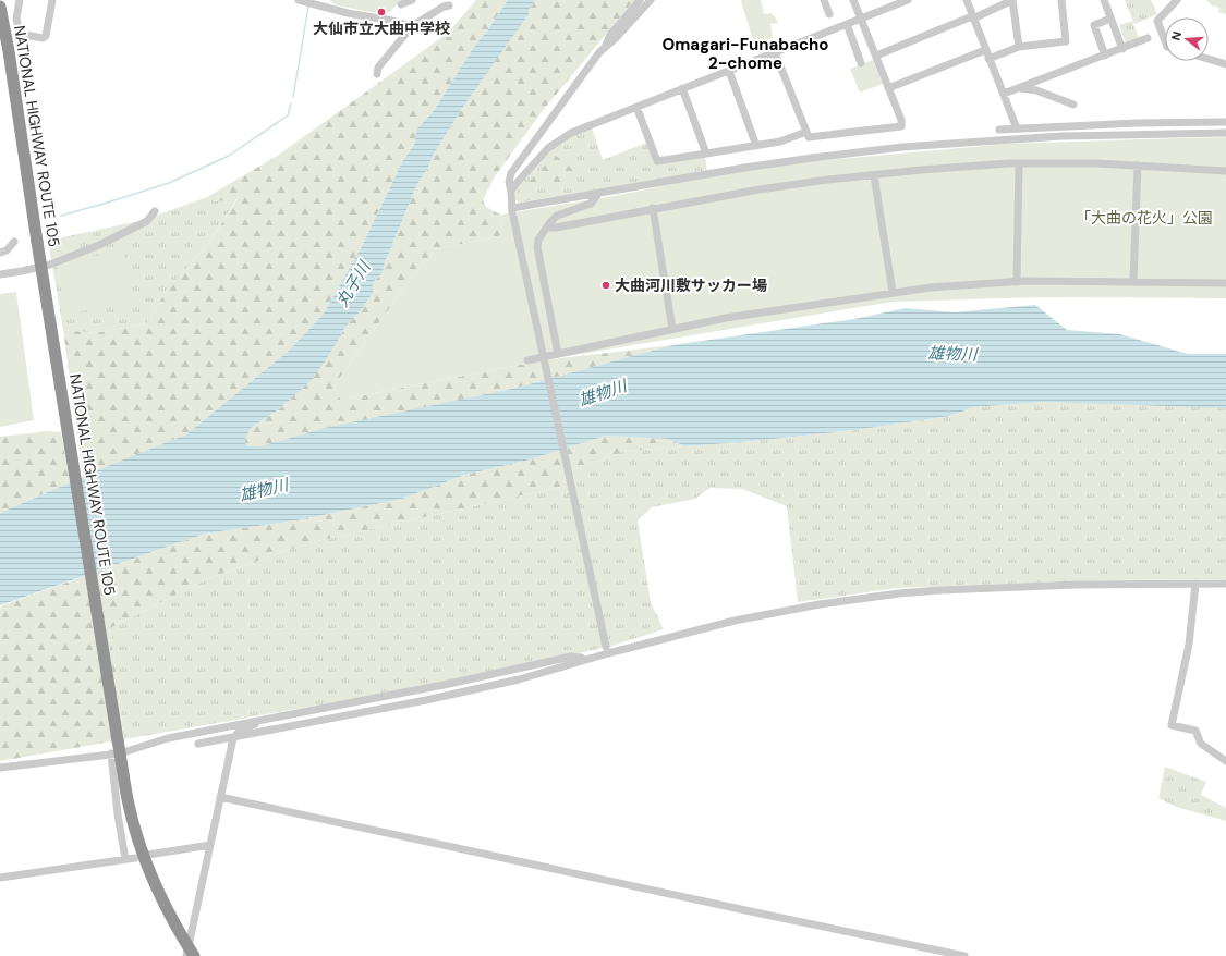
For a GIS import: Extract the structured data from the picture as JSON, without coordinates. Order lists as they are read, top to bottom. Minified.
{"streets":{"highway":["NATIONAL HIGHWAY ROUTE 105"]},"districts":["Omagari-Funabacho 2-chome"],"water":["丸子川","雄物川"],"parks":["「大曲の花火」公園"],"places":["大仙市立大曲中学校","大曲河川敷サッカー場"],"north":"left"}
